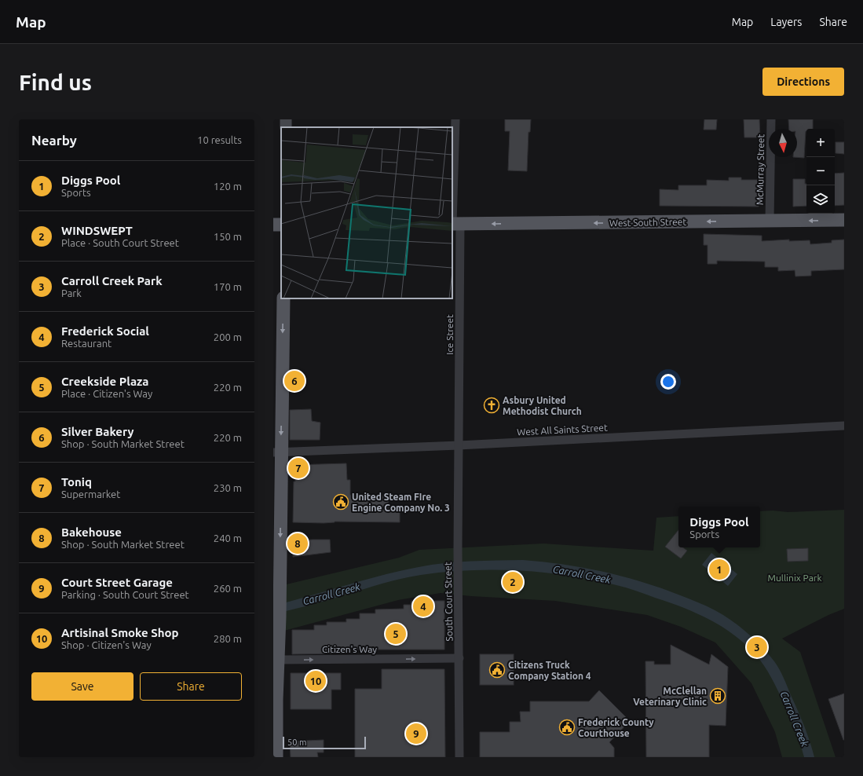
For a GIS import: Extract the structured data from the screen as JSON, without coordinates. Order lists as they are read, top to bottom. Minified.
{"streets":{"main road":["West South Street"],"street":["McMurray Street","Ice Street","West All Saints Street","South Court Street","Citizen's Way"]},"crossings":[["McMurray Street","West South Street"],["West South Street","Ice Street"],["Ice Street","West All Saints Street"],["Ice Street","South Court Street"],["West All Saints Street","South Court Street"],["South Court Street","Citizen's Way"]],"one_way":["West South Street","Citizen's Way"],"water":["Carroll Creek"],"parks":["Mullinix Park"],"places":{"church":["Asbury United Methodist Church"],"public building":["United Steam FIre Engine Company No. 3","Citizens Truck Company Station 4","Frederick County Courthouse"],"building":["McClellan Veterinary Clinic"]},"scale_bar":"50 m","north":"bottom","page":{"header":"Map","nav":["Map","Layers","Share"],"buttons":["Directions",["Save","Share"]],"title":"Find us","heading":["Nearby","10 results"],"map_buttons":["+","−"],"list":[{"mark":"1","name":"Diggs Pool","note":"Sports","value":"120 m"},{"mark":"2","name":"WINDSWEPT","note":"Place · South Court Street","value":"150 m"},{"mark":"3","name":"Carroll Creek Park","note":"Park","value":"170 m"},{"mark":"4","name":"Frederick Social","note":"Restaurant","value":"200 m"},{"mark":"5","name":"Creekside Plaza","note":"Place · Citizen's Way","value":"220 m"},{"mark":"6","name":"Silver Bakery","note":"Shop · South Market Street","value":"220 m"},{"mark":"7","name":"Toniq","note":"Supermarket","value":"230 m"},{"mark":"8","name":"Bakehouse","note":"Shop · South Market Street","value":"240 m"},{"mark":"9","name":"Court Street Garage","note":"Parking · South Court Street","value":"260 m"},{"mark":"10","name":"Artisinal Smoke Shop","note":"Shop · Citizen's Way","value":"280 m"}],"pins":["6","7","8","1","2","4","5","3","10","9"],"popup":["Diggs Pool","Sports"],"scale":"50 m"}}
